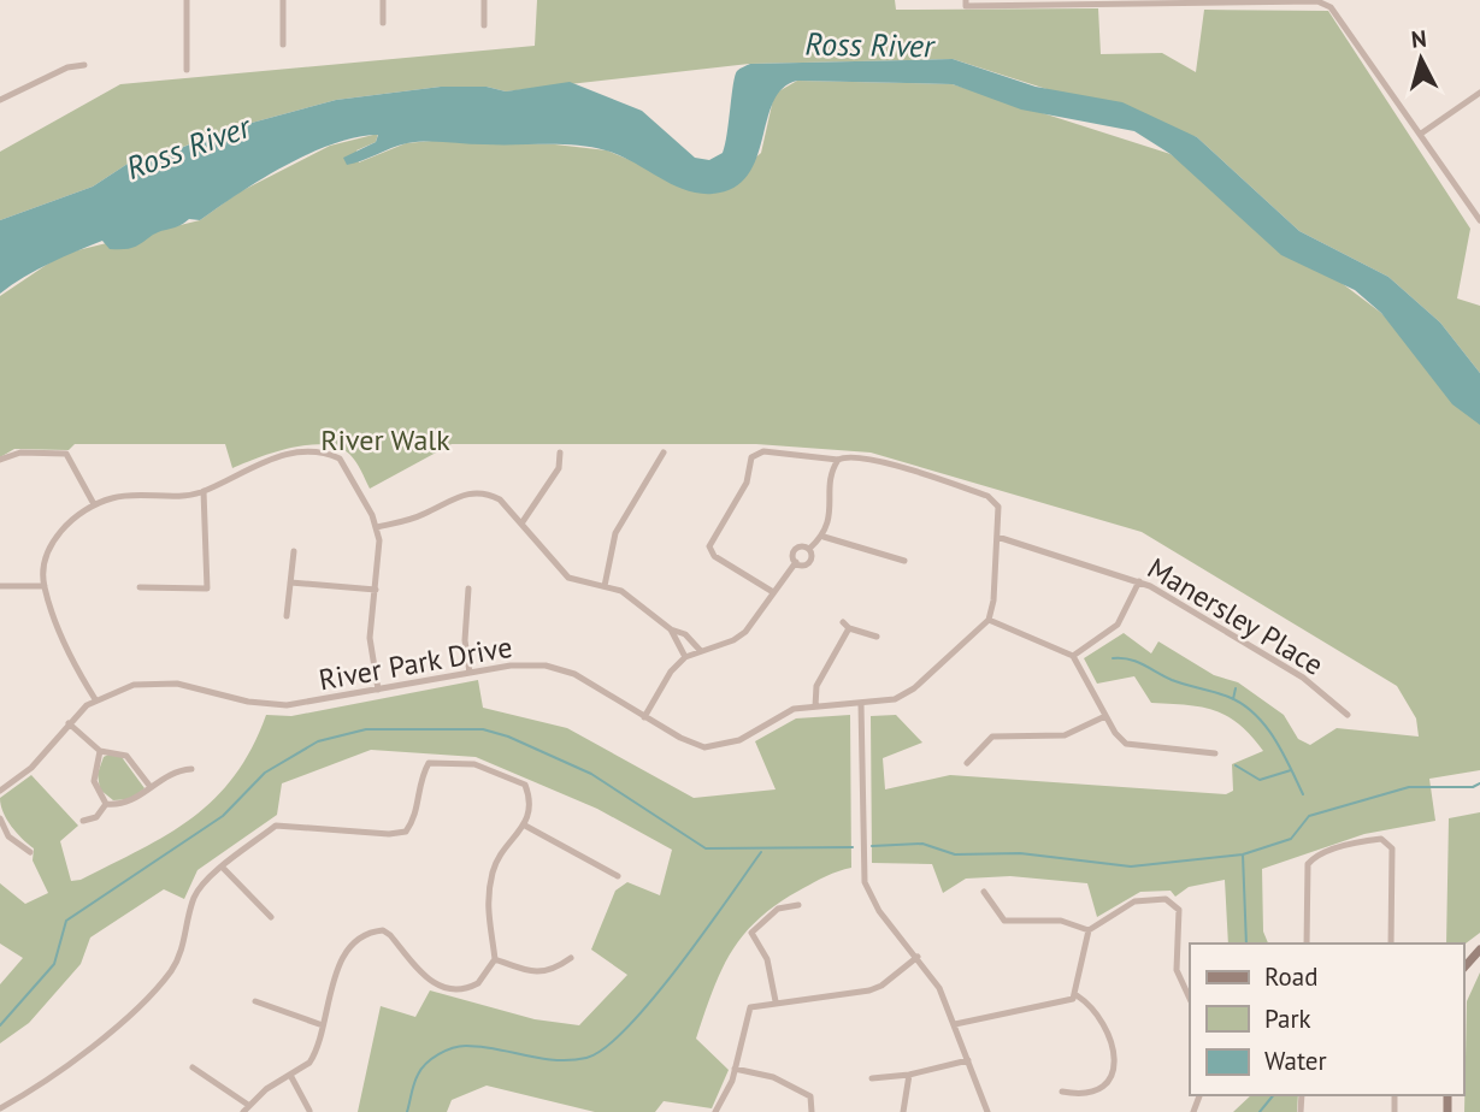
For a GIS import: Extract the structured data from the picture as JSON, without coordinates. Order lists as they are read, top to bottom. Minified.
{"streets":{"street":["Manersley Place","River Park Drive"]},"water":["Ross River"],"parks":["River Walk"],"legend":["Road","Park","Water"],"north":"top"}
